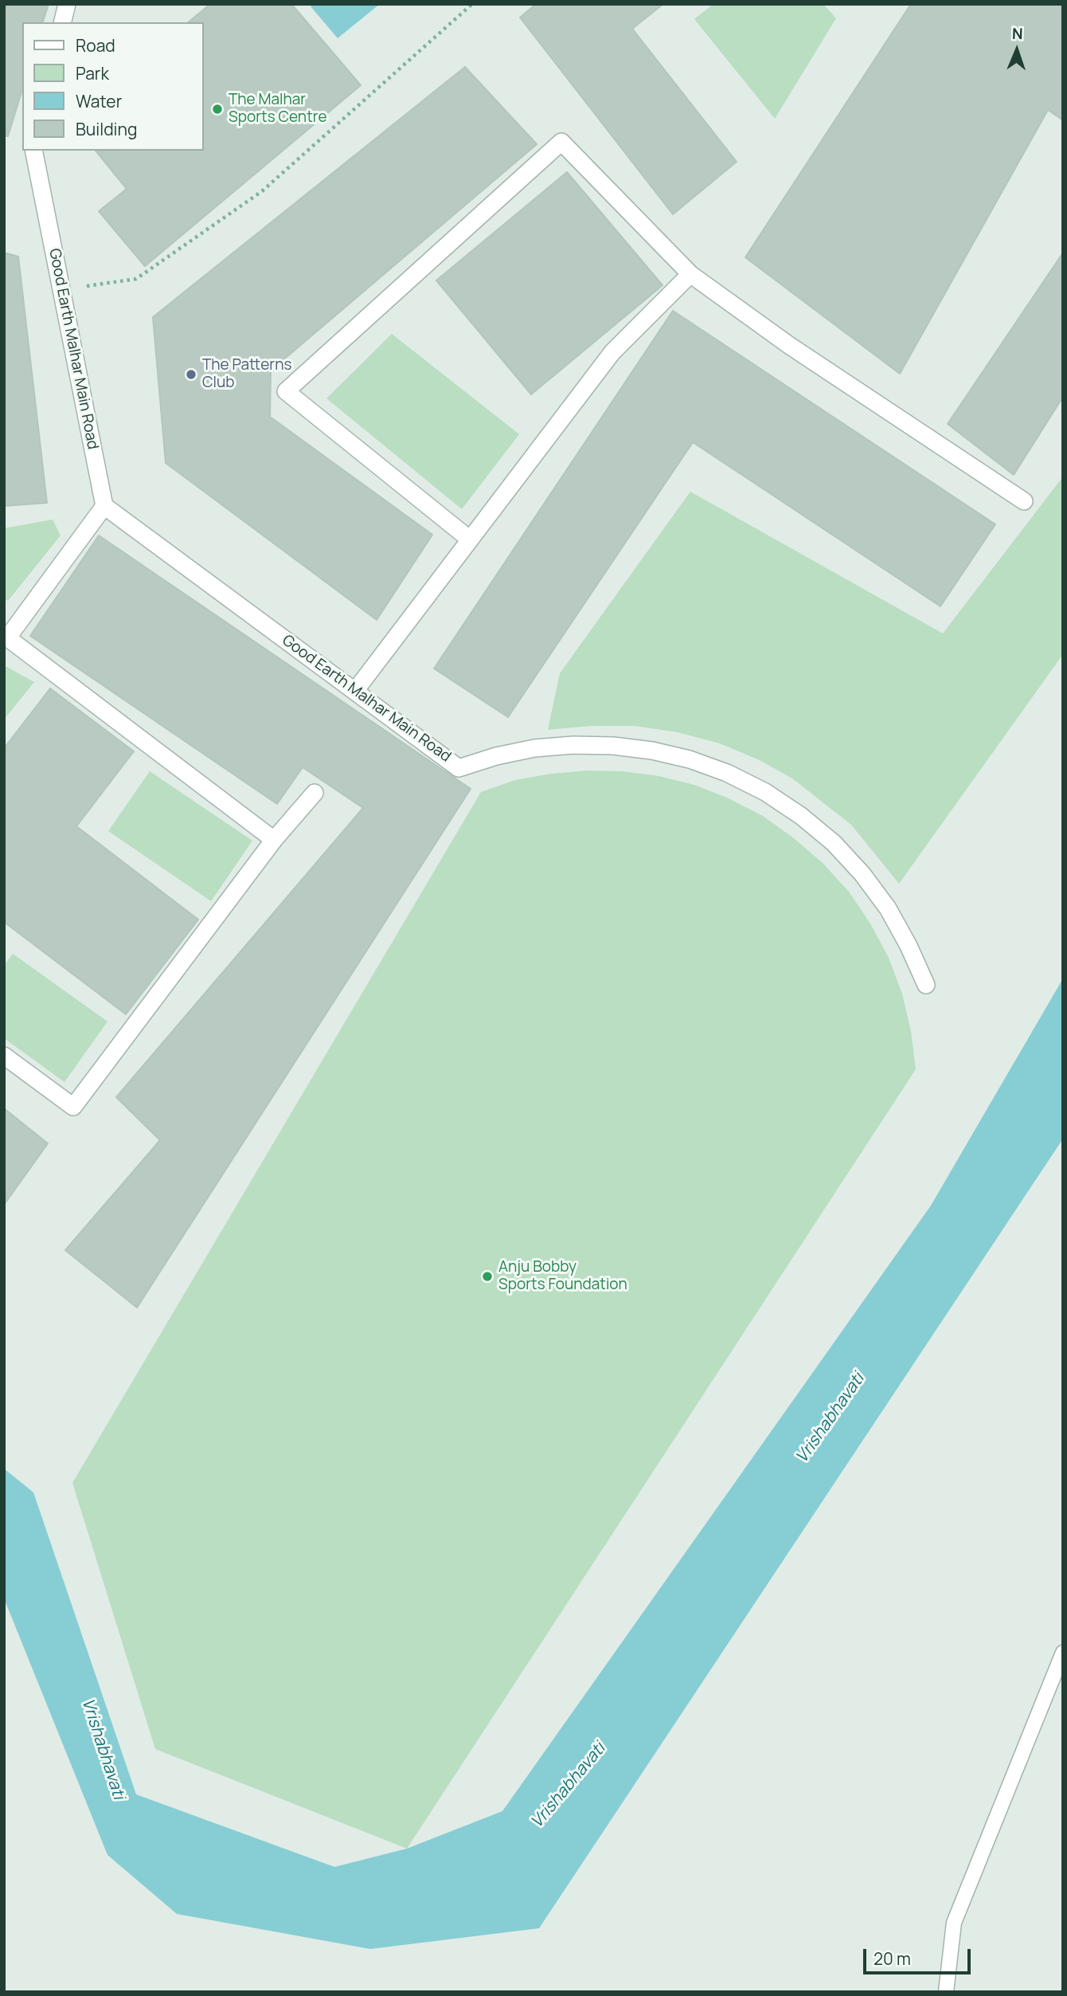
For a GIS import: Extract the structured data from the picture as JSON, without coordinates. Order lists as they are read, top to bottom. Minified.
{"streets":{"street":["Good Earth Malhar Main Road"]},"water":["Vrishabhavati"],"places":["The Malhar Sports Centre","The Patterns Club","Anju Bobby Sports Foundation"],"legend":["Road","Park","Water","Building"],"scale_bar":"20 m","north":"top"}
